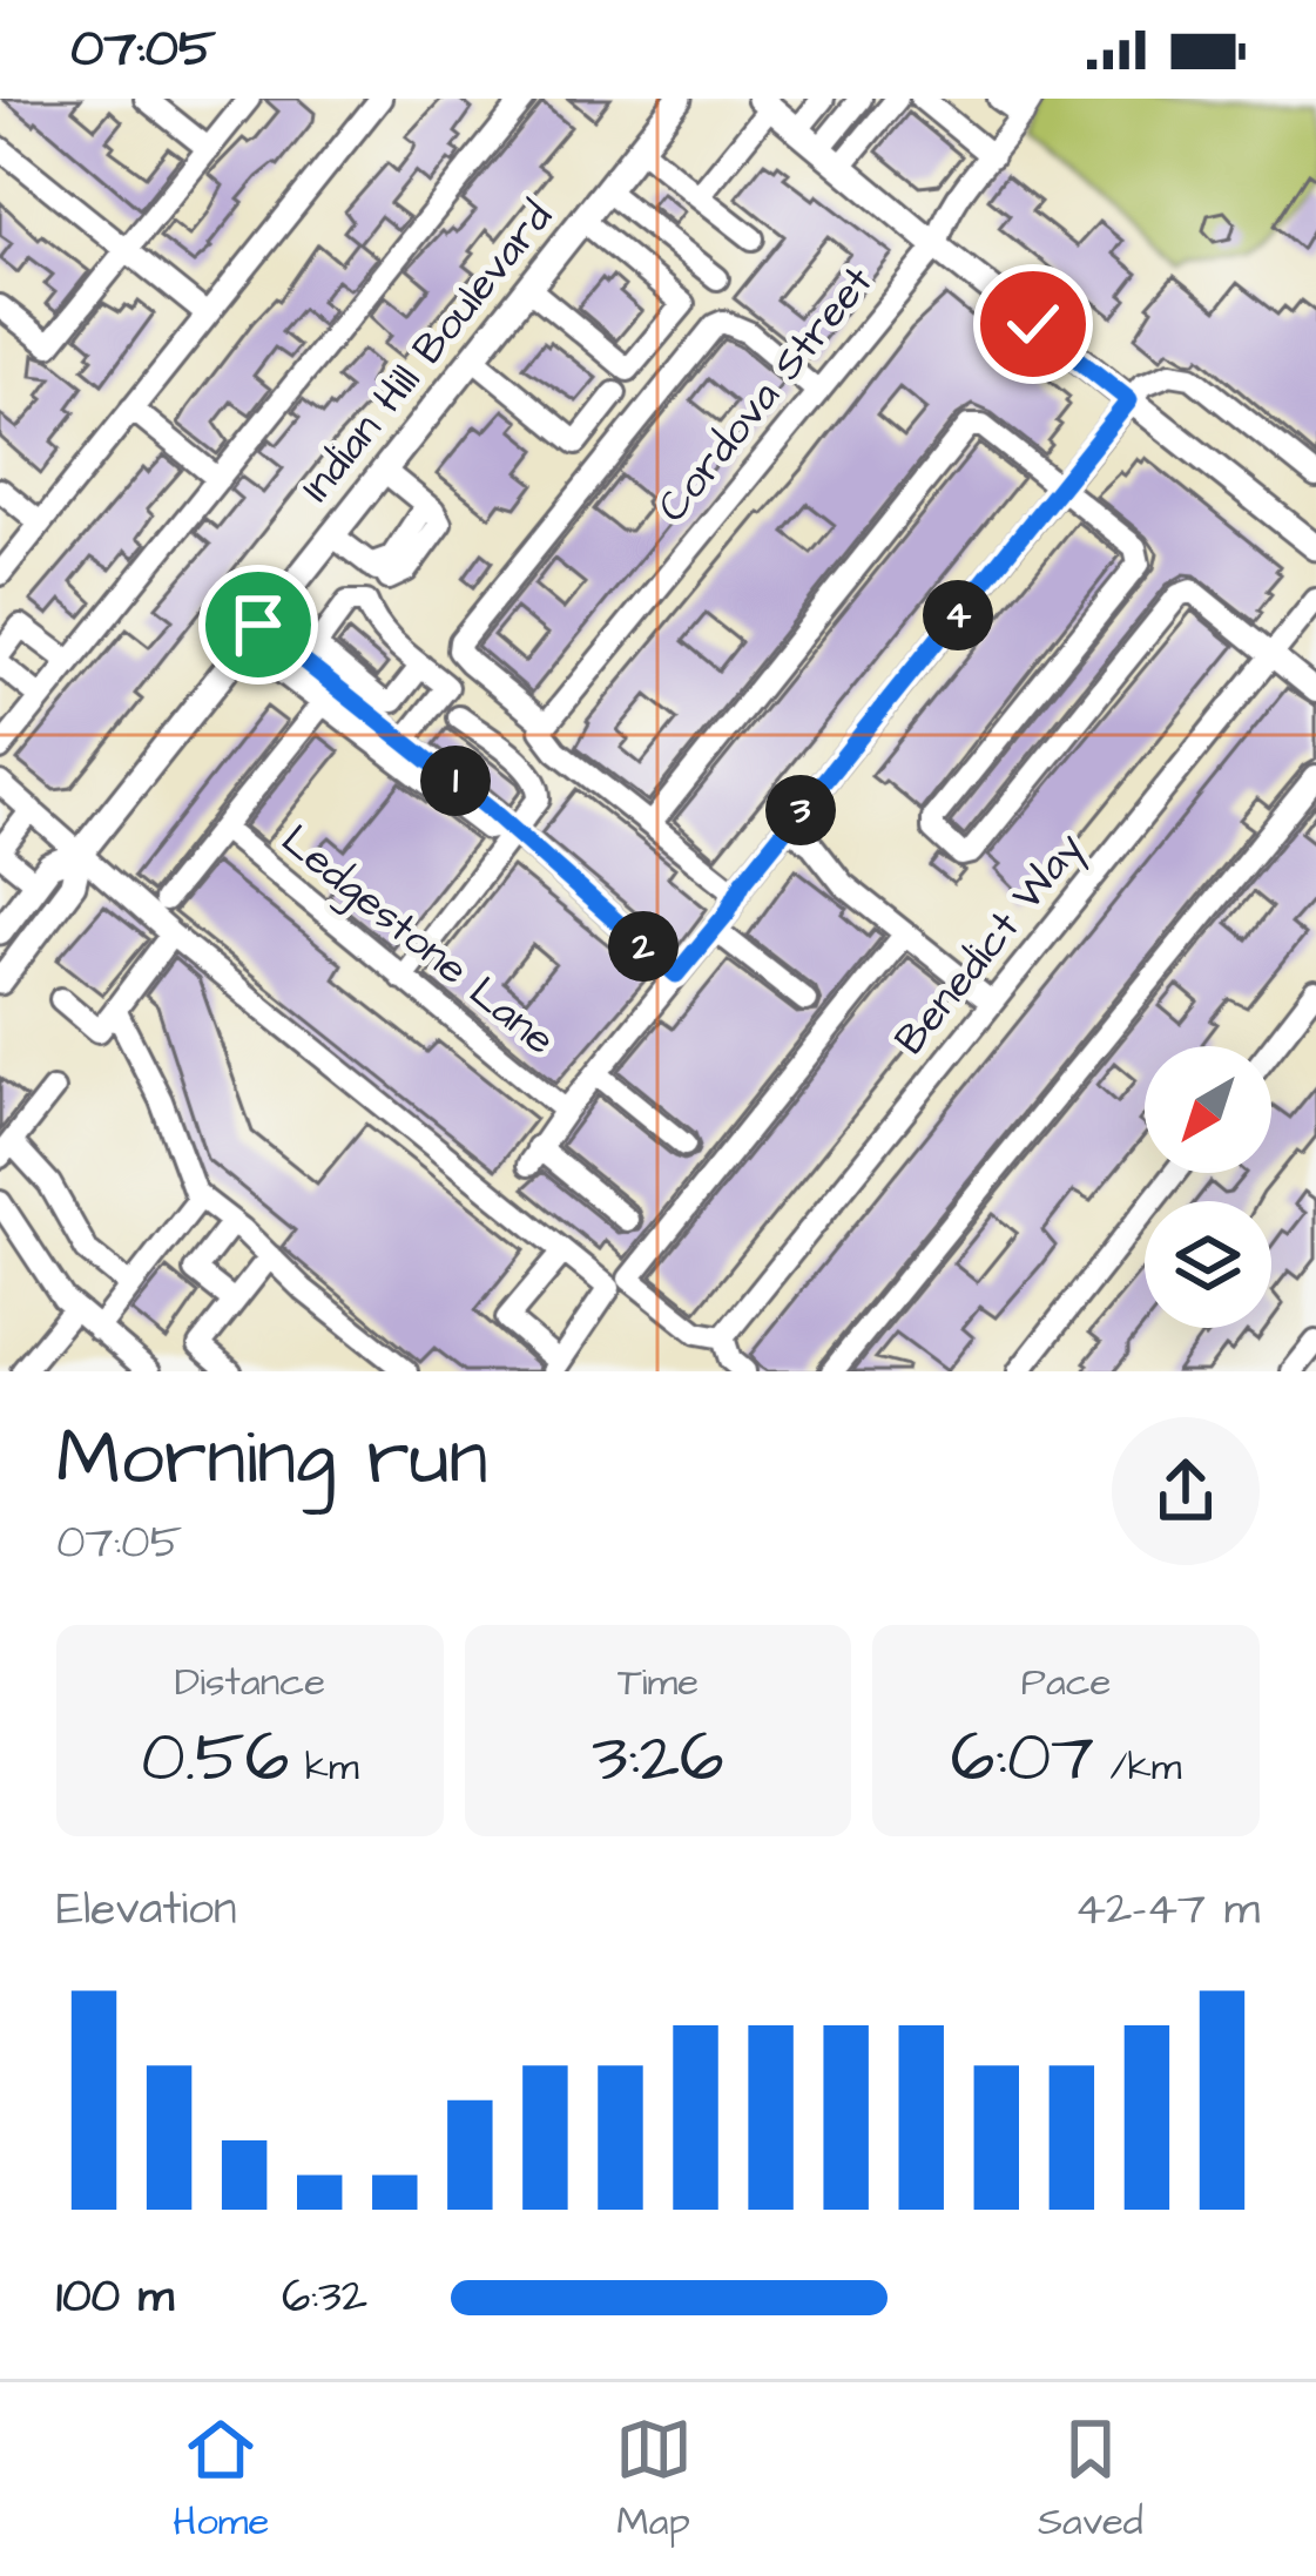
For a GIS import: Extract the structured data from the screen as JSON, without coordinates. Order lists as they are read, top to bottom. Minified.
{"streets":{"main road":["Indian Hill Boulevard"],"street":["Cordova Street","Ledgestone Lane","Benedict Way"]},"north":"bottom left","page":{"status":"07:05","pins":["4","1","3","2"],"heading":["Morning run","07:05"],"stats":[["Distance","0.56 km"],["Time","3:26"],["Pace","6:07 /km"]],"chart":["Elevation","42–47 m"],"list":[{"name":"100 m","note":"6:32"}],"tabs":["Home","Map","Saved"]}}
